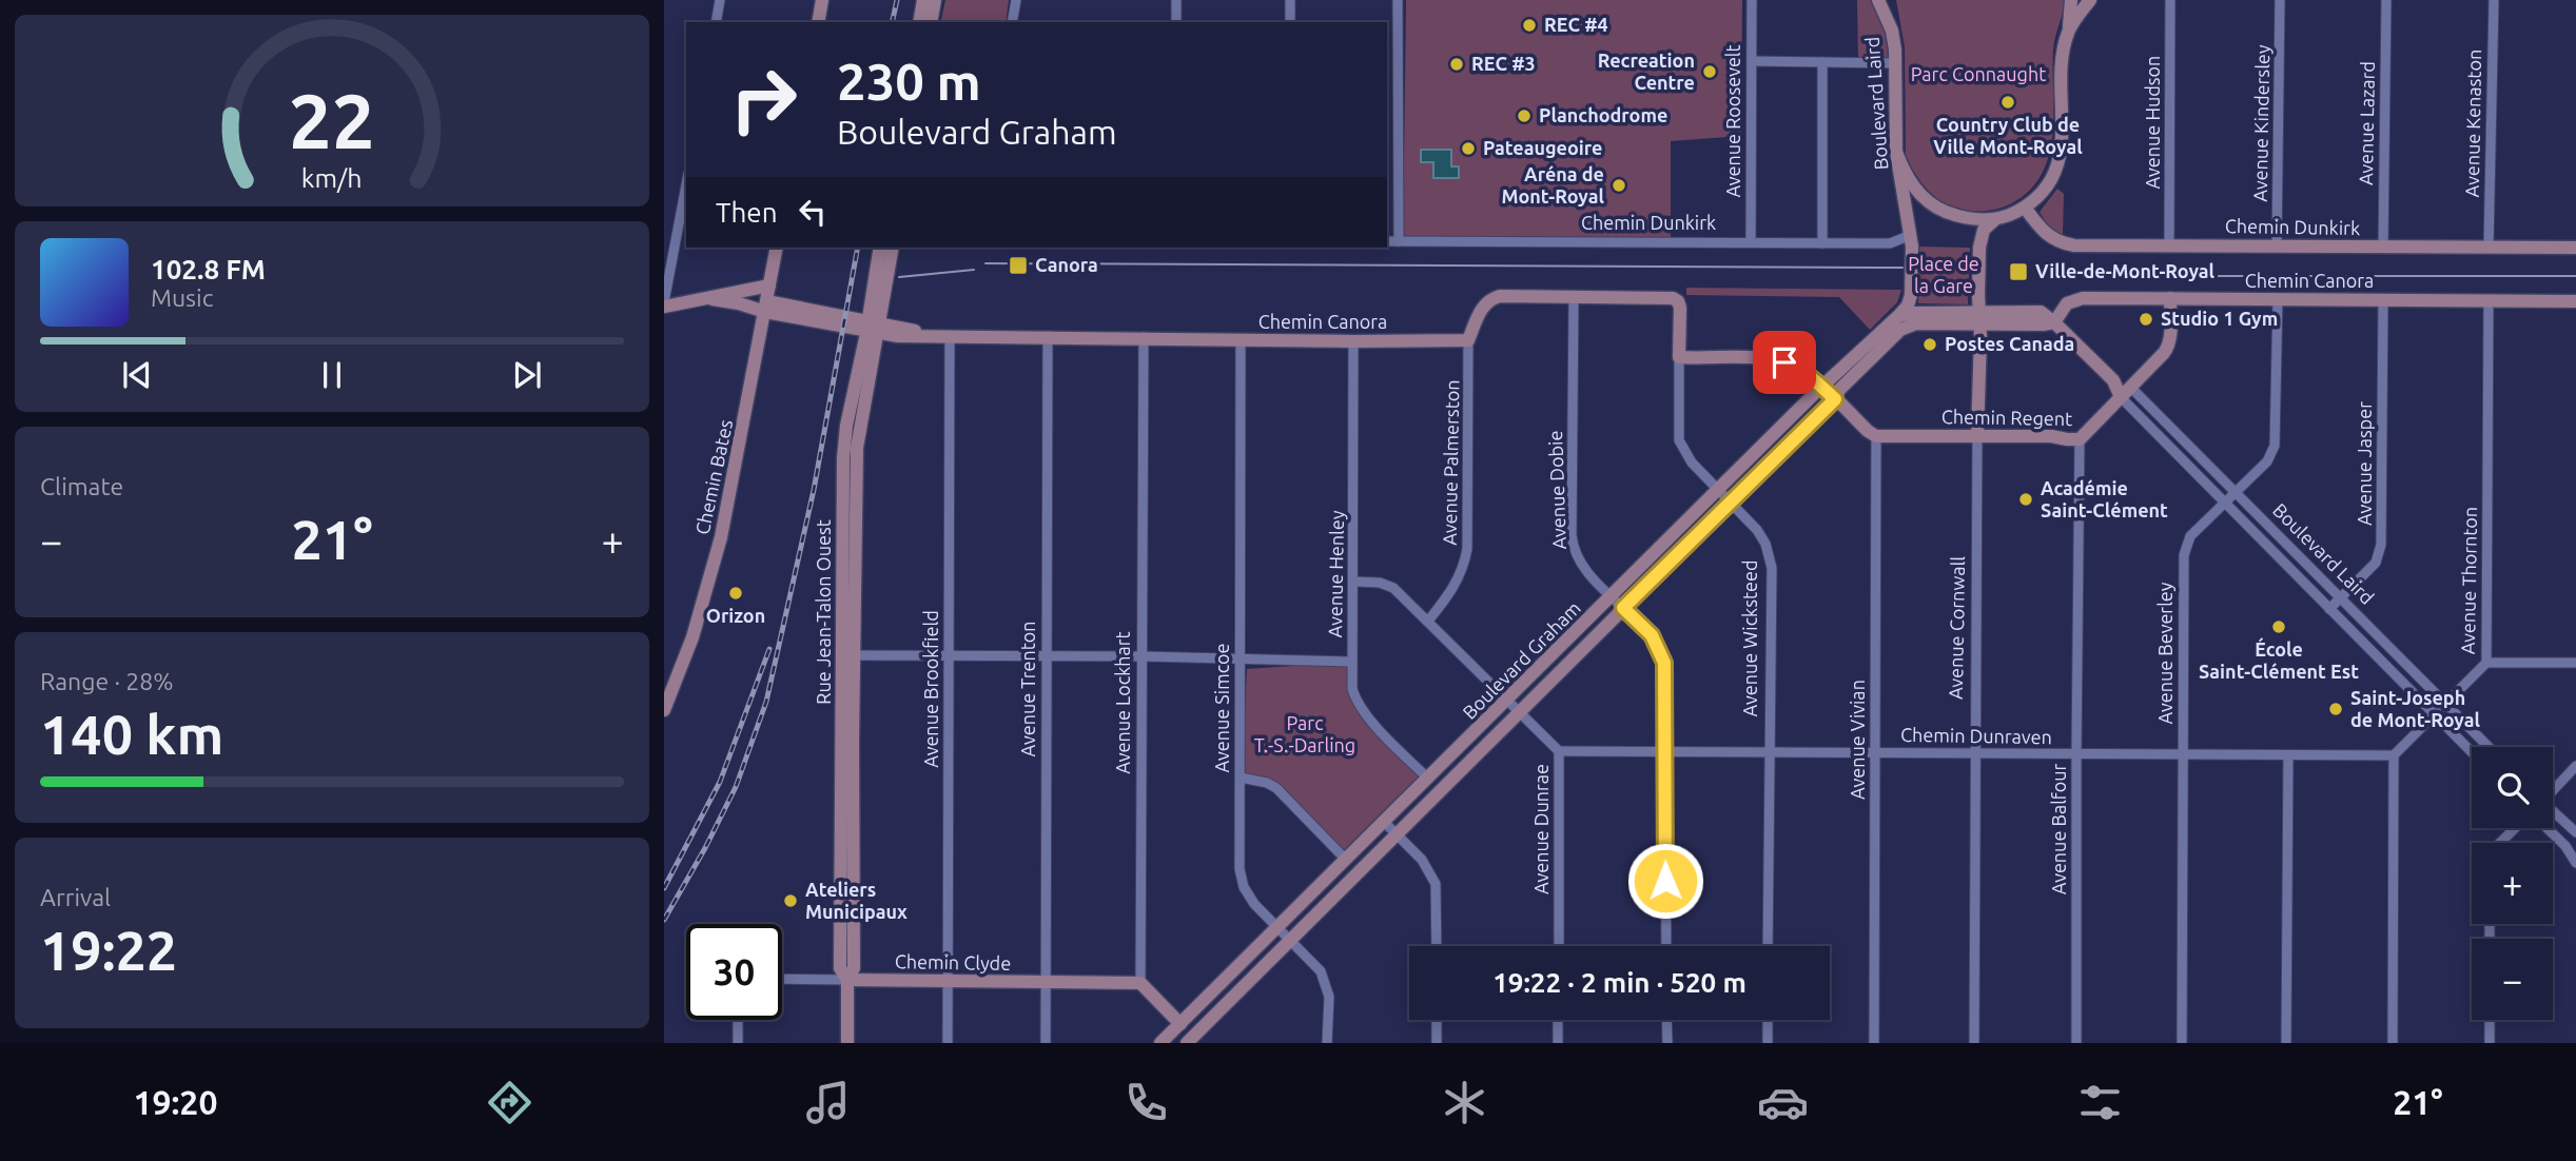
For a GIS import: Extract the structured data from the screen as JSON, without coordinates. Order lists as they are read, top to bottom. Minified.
{"streets":{"street":["Boulevard Laird","Avenue Roosevelt","Avenue Hudson","Avenue Kindersley","Avenue Lazard","Avenue Kenaston","Chemin Dunkirk","Chemin Canora","Chemin Regent","Avenue Palmerston","Avenue Jasper","Chemin Bates","Avenue Dobie","Avenue Henley","Avenue Thornton","Rue Jean-Talon Ouest","Avenue Cornwall","Avenue Wicksteed","Avenue Beverley","Boulevard Graham","Avenue Brookfield","Avenue Trenton","Avenue Lockhart","Avenue Simcoe","Chemin Dunraven","Avenue Vivian","Avenue Dunrae","Avenue Balfour","Chemin Clyde"]},"crossings":[["Boulevard Laird","Chemin Dunkirk"],["Boulevard Laird","Chemin Canora"],["Boulevard Laird","Chemin Regent"],["Boulevard Laird","Avenue Jasper"],["Boulevard Laird","Avenue Thornton"],["Boulevard Laird","Avenue Beverley"],["Boulevard Laird","Boulevard Graham"],["Avenue Roosevelt","Chemin Dunkirk"],["Avenue Hudson","Chemin Dunkirk"],["Avenue Kindersley","Chemin Dunkirk"],["Avenue Lazard","Chemin Dunkirk"],["Avenue Kenaston","Chemin Dunkirk"],["Chemin Canora","Chemin Regent"],["Chemin Canora","Avenue Palmerston"],["Chemin Canora","Avenue Jasper"],["Chemin Canora","Chemin Bates"],["Chemin Canora","Avenue Henley"],["Chemin Canora","Avenue Thornton"],["Chemin Canora","Rue Jean-Talon Ouest"],["Chemin Canora","Avenue Beverley"],["Chemin Canora","Avenue Brookfield"],["Chemin Canora","Avenue Trenton"],["Chemin Canora","Avenue Lockhart"],["Chemin Canora","Avenue Simcoe"],["Chemin Regent","Avenue Cornwall"],["Chemin Regent","Avenue Vivian"],["Chemin Regent","Avenue Balfour"],["Avenue Palmerston","Avenue Dunrae"],["Avenue Dobie","Avenue Wicksteed"],["Avenue Dobie","Boulevard Graham"],["Avenue Dobie","Chemin Dunraven"],["Avenue Henley","Boulevard Graham"],["Avenue Henley","Avenue Dunrae"],["Avenue Thornton","Chemin Dunraven"],["Rue Jean-Talon Ouest","Chemin Clyde"],["Avenue Cornwall","Chemin Dunraven"],["Avenue Wicksteed","Boulevard Graham"],["Avenue Wicksteed","Chemin Dunraven"],["Avenue Beverley","Chemin Dunraven"],["Boulevard Graham","Avenue Simcoe"],["Boulevard Graham","Avenue Dunrae"],["Avenue Brookfield","Chemin Clyde"],["Avenue Trenton","Chemin Clyde"],["Avenue Lockhart","Chemin Clyde"],["Chemin Dunraven","Avenue Vivian"],["Chemin Dunraven","Avenue Dunrae"],["Chemin Dunraven","Avenue Balfour"]],"parks":["Parc Connaught","Place de la Gare","Parc T.-S.-Darling"],"places":{"other":["REC #4","REC #3","Recreation Centre","Country Club de Ville Mont-Royal","Planchodrome","Pateaugeoire","Aréna de Mont-Royal","Studio 1 Gym","Postes Canada","Académie Saint-Clément","Orizon","École Saint-Clément Est","Saint-Joseph de Mont-Royal","Ateliers Municipaux"],"transit":["Canora","Ville-de-Mont-Royal"]},"page":{"turn":["230 m","Boulevard Graham"],"then":"Then","song":["102.8 FM","Music"],"tile":["Climate",["Range · 28%","140 km"],["Arrival","19:22"]],"heat":["−","21°","+"],"map_buttons":["+","−"],"limit":"30","trip":"19:22 · 2 min · 520 m","tabs":["19:20","21°"],"gauge":["22","km/h"]}}
